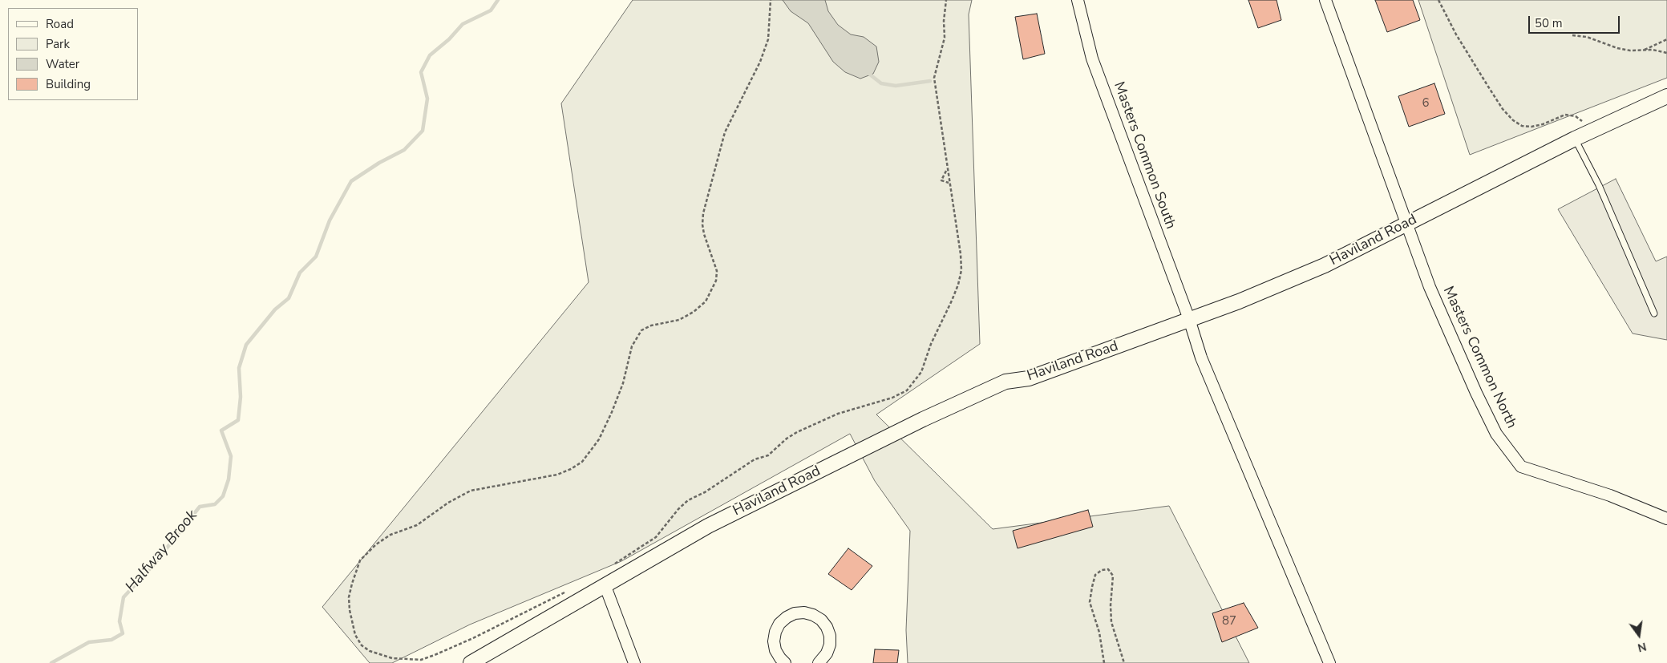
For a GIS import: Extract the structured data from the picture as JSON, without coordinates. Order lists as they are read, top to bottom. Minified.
{"streets":{"street":["Masters Common South","Haviland Road","Masters Common North"]},"crossings":[["Masters Common South","Haviland Road"],["Haviland Road","Masters Common North"]],"water":["Halfway Brook"],"house_numbers":["6","87"],"legend":["Road","Park","Water","Building"],"scale_bar":"50 m","north":"bottom"}
